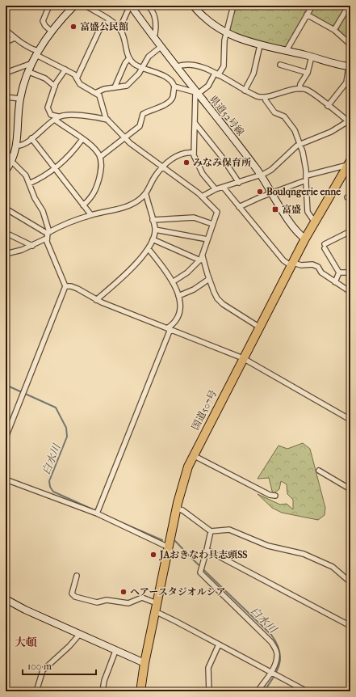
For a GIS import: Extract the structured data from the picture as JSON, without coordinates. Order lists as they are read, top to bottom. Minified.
{"streets":{"highway":["国道507号"],"street":["県道52号線"]},"crossings":[["県道52号線","国道507号"]],"districts":["大頓"],"water":["白水川"],"places":{"other":["富盛公民館","みなみ保育所","Boulqngerie enne","JAおきなわ具志頭SS","ヘアースタジオルシア"],"transit":["富盛"]},"scale_bar":"100 m"}
